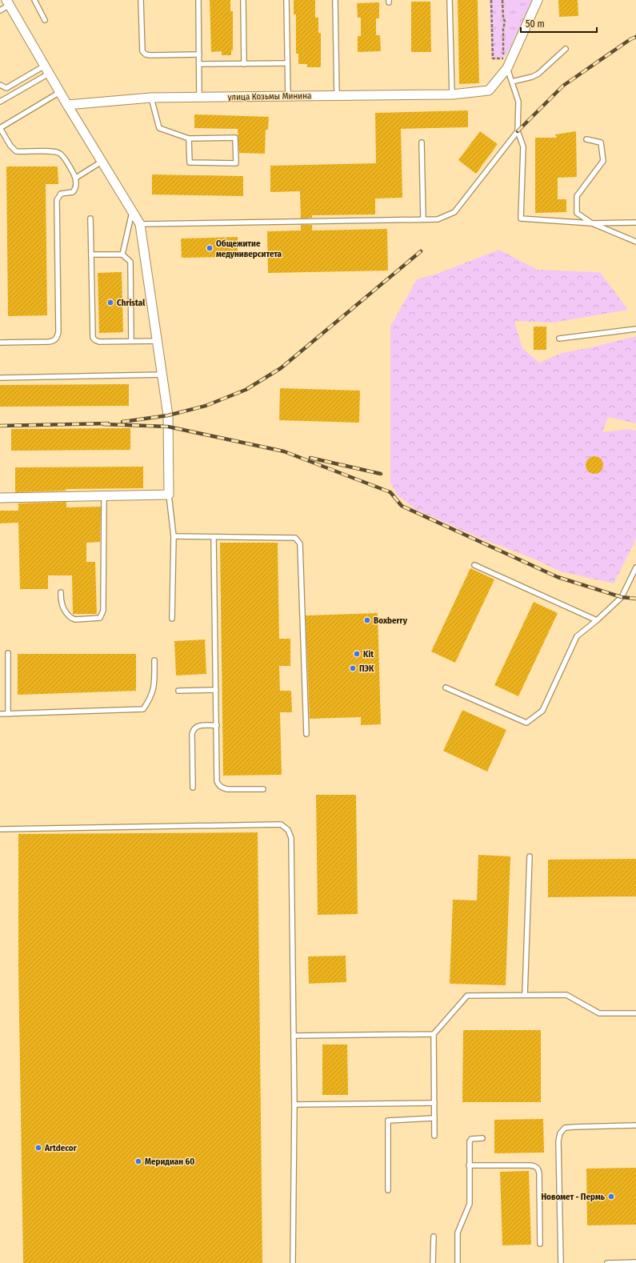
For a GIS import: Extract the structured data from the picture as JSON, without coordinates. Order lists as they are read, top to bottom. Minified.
{"streets":{"street":["улица Козьмы Минина"]},"places":["Общежитие медуниверситета","Christal","Boxberry","Kit","ПЭК","Artdecor","Меридиан 60","Новомет - Пермь"],"scale_bar":"50 m"}
